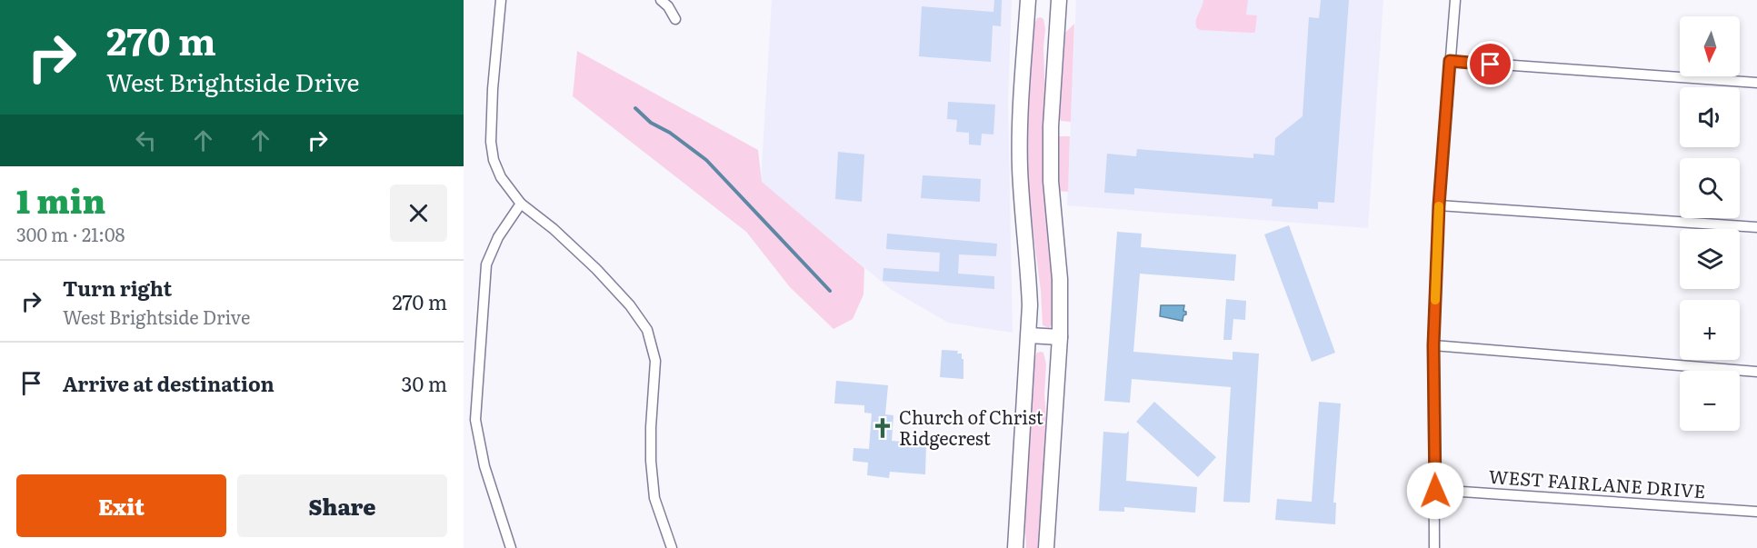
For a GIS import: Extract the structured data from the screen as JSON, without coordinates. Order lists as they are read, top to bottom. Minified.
{"streets":{"street":["WEST FAIRLANE DRIVE"]},"places":{"church":["Church of Christ Ridgecrest"]},"north":"bottom","page":{"turn":["270 m","West Brightside Drive"],"map_buttons":["+","−"],"heading":["1 min","300 m · 21:08"],"list":[{"name":"Turn right","note":"West Brightside Drive","value":"270 m"},{"name":"Arrive at destination","value":"30 m"}],"buttons":["Exit","Share"]}}
